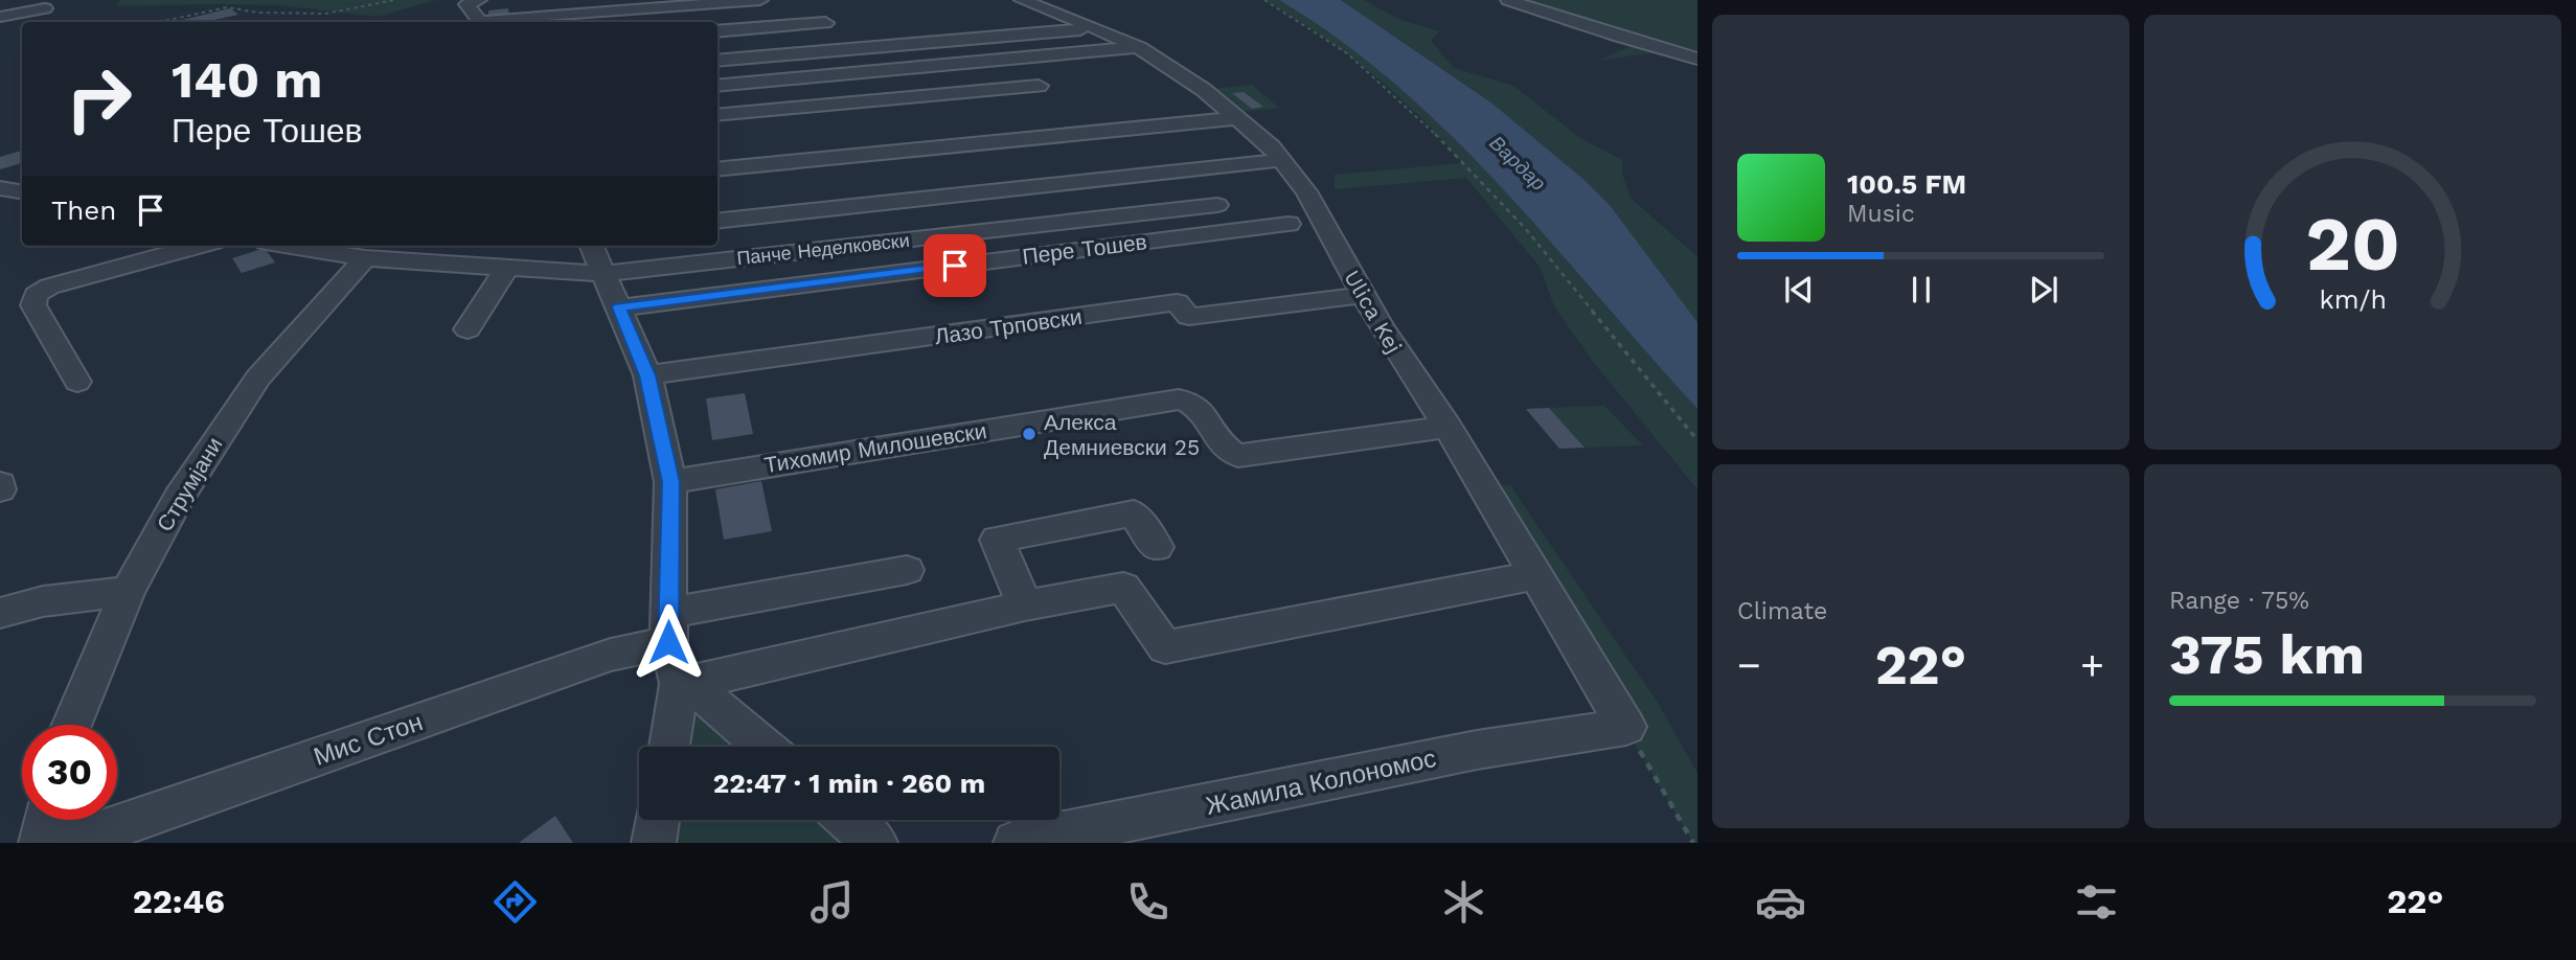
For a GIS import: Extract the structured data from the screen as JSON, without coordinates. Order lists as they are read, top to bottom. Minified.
{"streets":{"street":["Панче Неделковски","Пере Тошев","Ulica Kej","Лазо Трповски","Тихомир Милошевски","Струмјани","Мис Стон","Жамила Колономос"]},"crossings":[["Панче Неделковски","Струмјани"],["Ulica Kej","Лазо Трповски"],["Ulica Kej","Тихомир Милошевски"],["Ulica Kej","Жамила Колономос"]],"water":["Вардар"],"places":["Алекса Демниевски 25"],"page":{"turn":["140 m","Пере Тошев"],"song":["100.5 FM","Music"],"then":"Then","tile":["Climate",["Range · 75%","375 km"]],"heat":["−","22°","+"],"limit":"30","trip":"22:47 · 1 min · 260 m","tabs":["22:46","22°"],"gauge":["20","km/h"]}}
